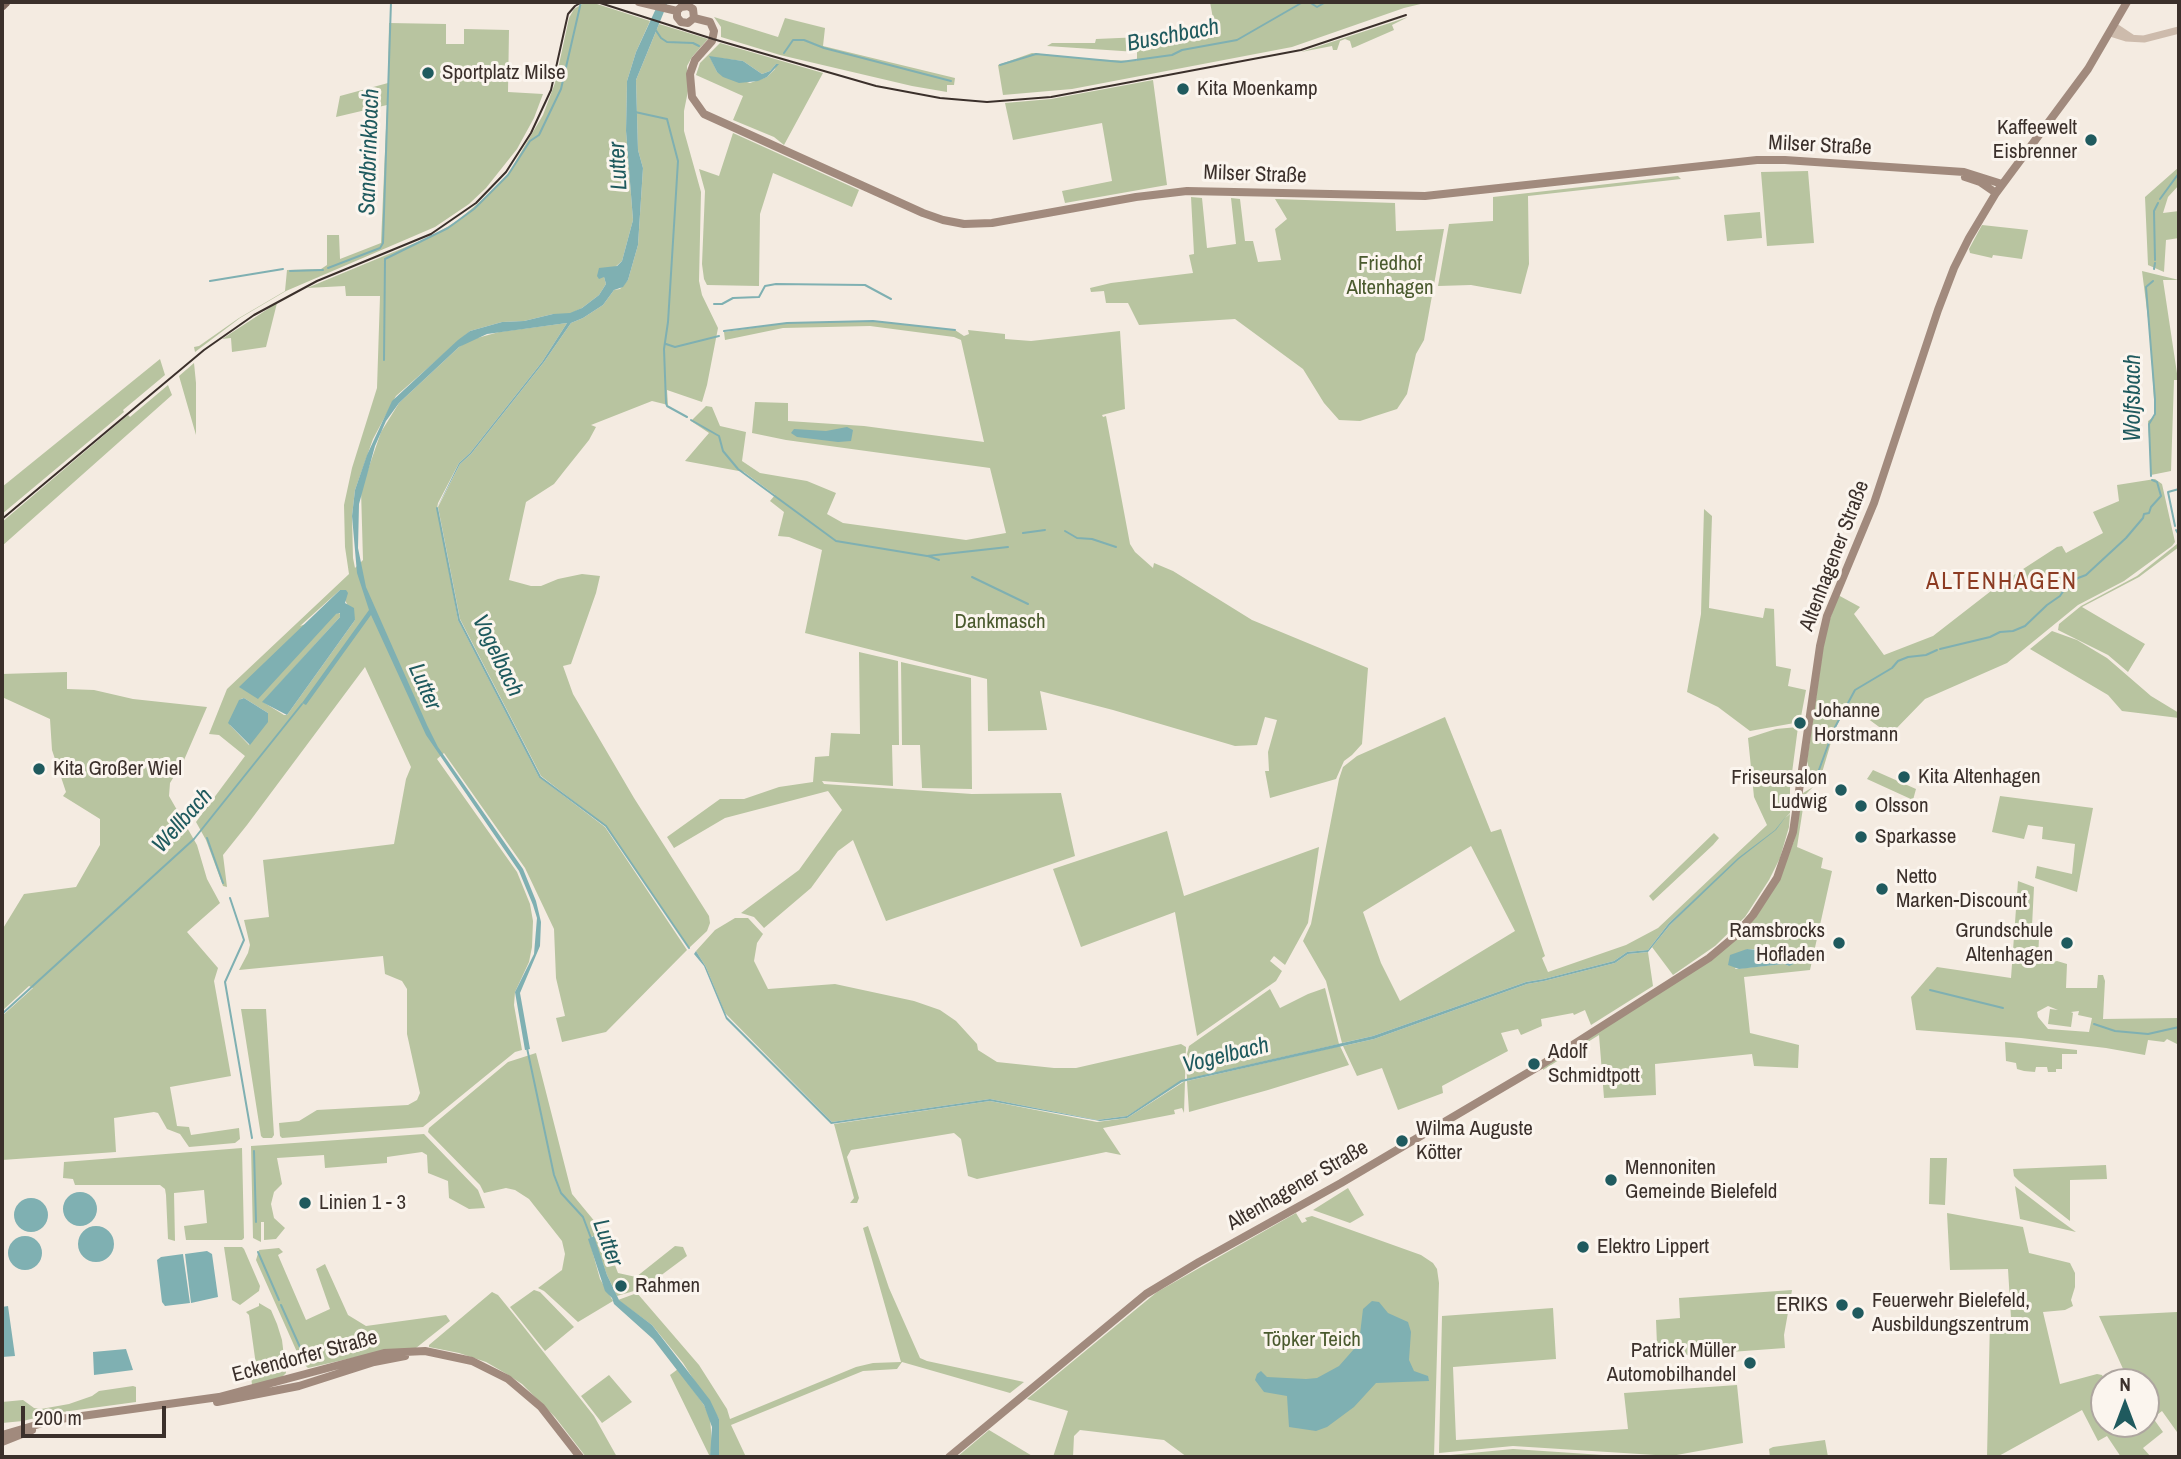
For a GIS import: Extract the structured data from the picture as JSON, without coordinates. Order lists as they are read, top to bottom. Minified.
{"streets":{"main road":["Milser Straße","Altenhagener Straße","Eckendorfer Straße"]},"crossings":[["Milser Straße","Altenhagener Straße"]],"districts":["ALTENHAGEN"],"water":["Buschbach","Sandbrinkbach","Lutter","Wolfsbach","Vogelbach","Wellbach"],"parks":["Friedhof Altenhagen","Dankmasch","Töpker Teich"],"places":["Sportplatz Milse","Kita Moenkamp","Kaffeewelt Eisbrenner","Johanne Horstmann","Kita Großer Wiel","Kita Altenhagen","Friseursalon Ludwig","Olsson","Sparkasse","Netto Marken-Discount","Ramsbrocks Hofladen","Grundschule Altenhagen","Adolf Schmidtpott","Wilma Auguste Kötter","Mennoniten Gemeinde Bielefeld","Linien 1 - 3","Elektro Lippert","Rahmen","ERIKS","Feuerwehr Bielefeld, Ausbildungszentrum","Patrick Müller Automobilhandel"],"scale_bar":"200 m","north":"top"}
